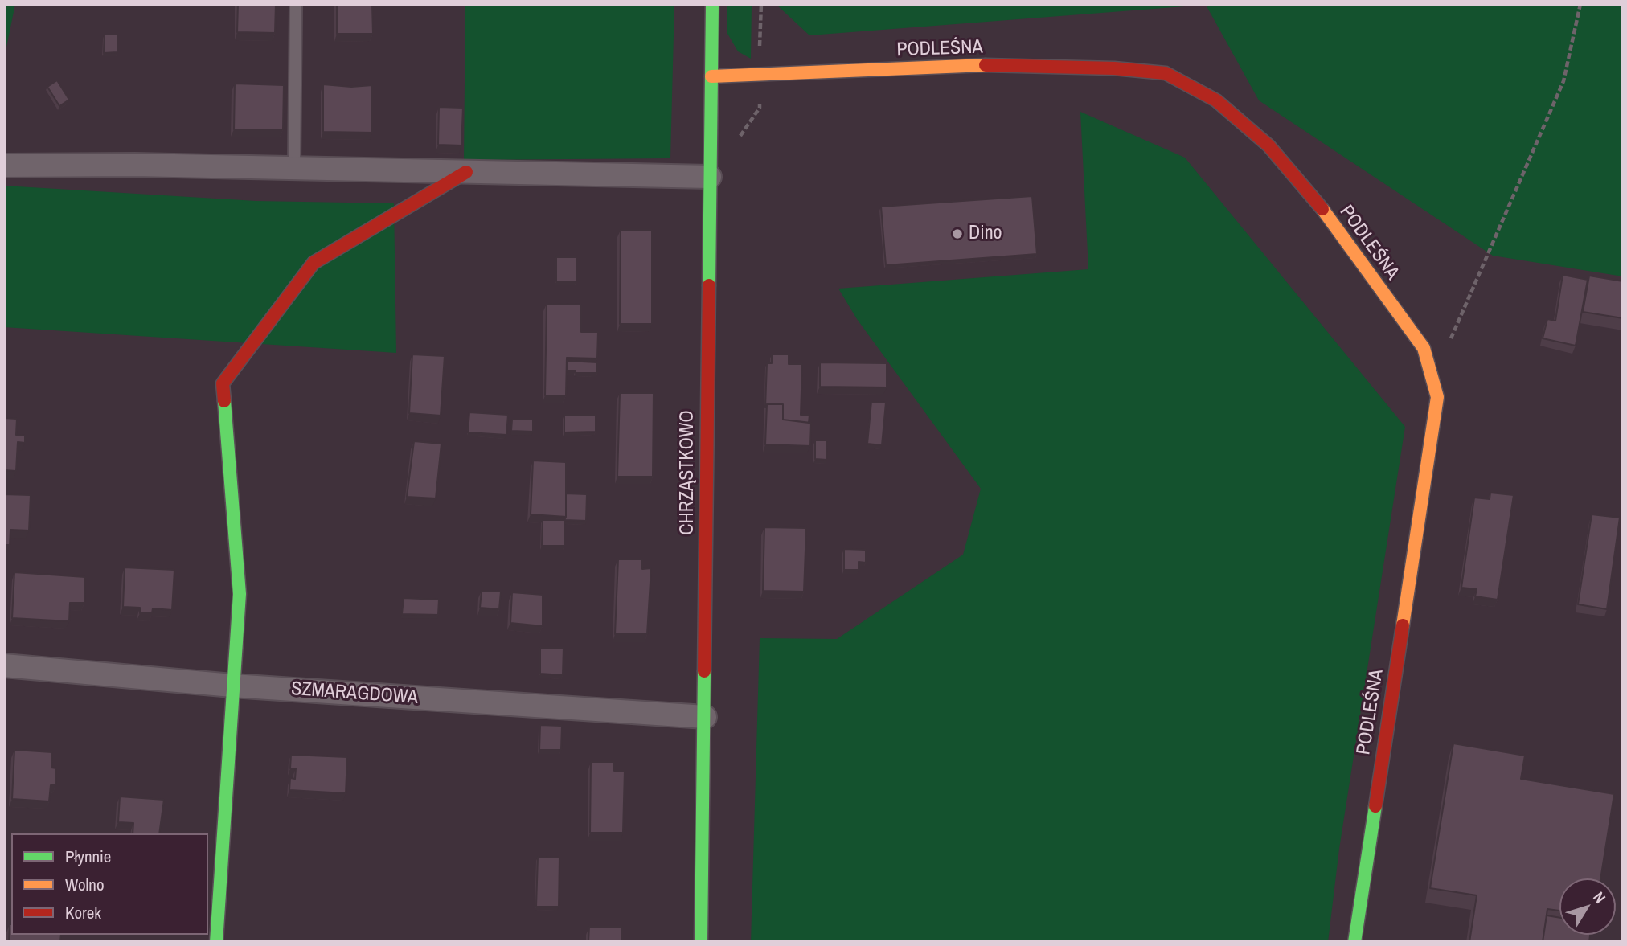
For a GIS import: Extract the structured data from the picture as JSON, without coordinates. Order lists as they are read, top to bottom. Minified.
{"streets":{"street":["PODLEŚNA","CHRZĄSTKOWO","SZMARAGDOWA"]},"crossings":[["PODLEŚNA","CHRZĄSTKOWO"],["CHRZĄSTKOWO","SZMARAGDOWA"]],"places":["Dino"],"legend":["Płynnie","Wolno","Korek"],"north":"top right"}
